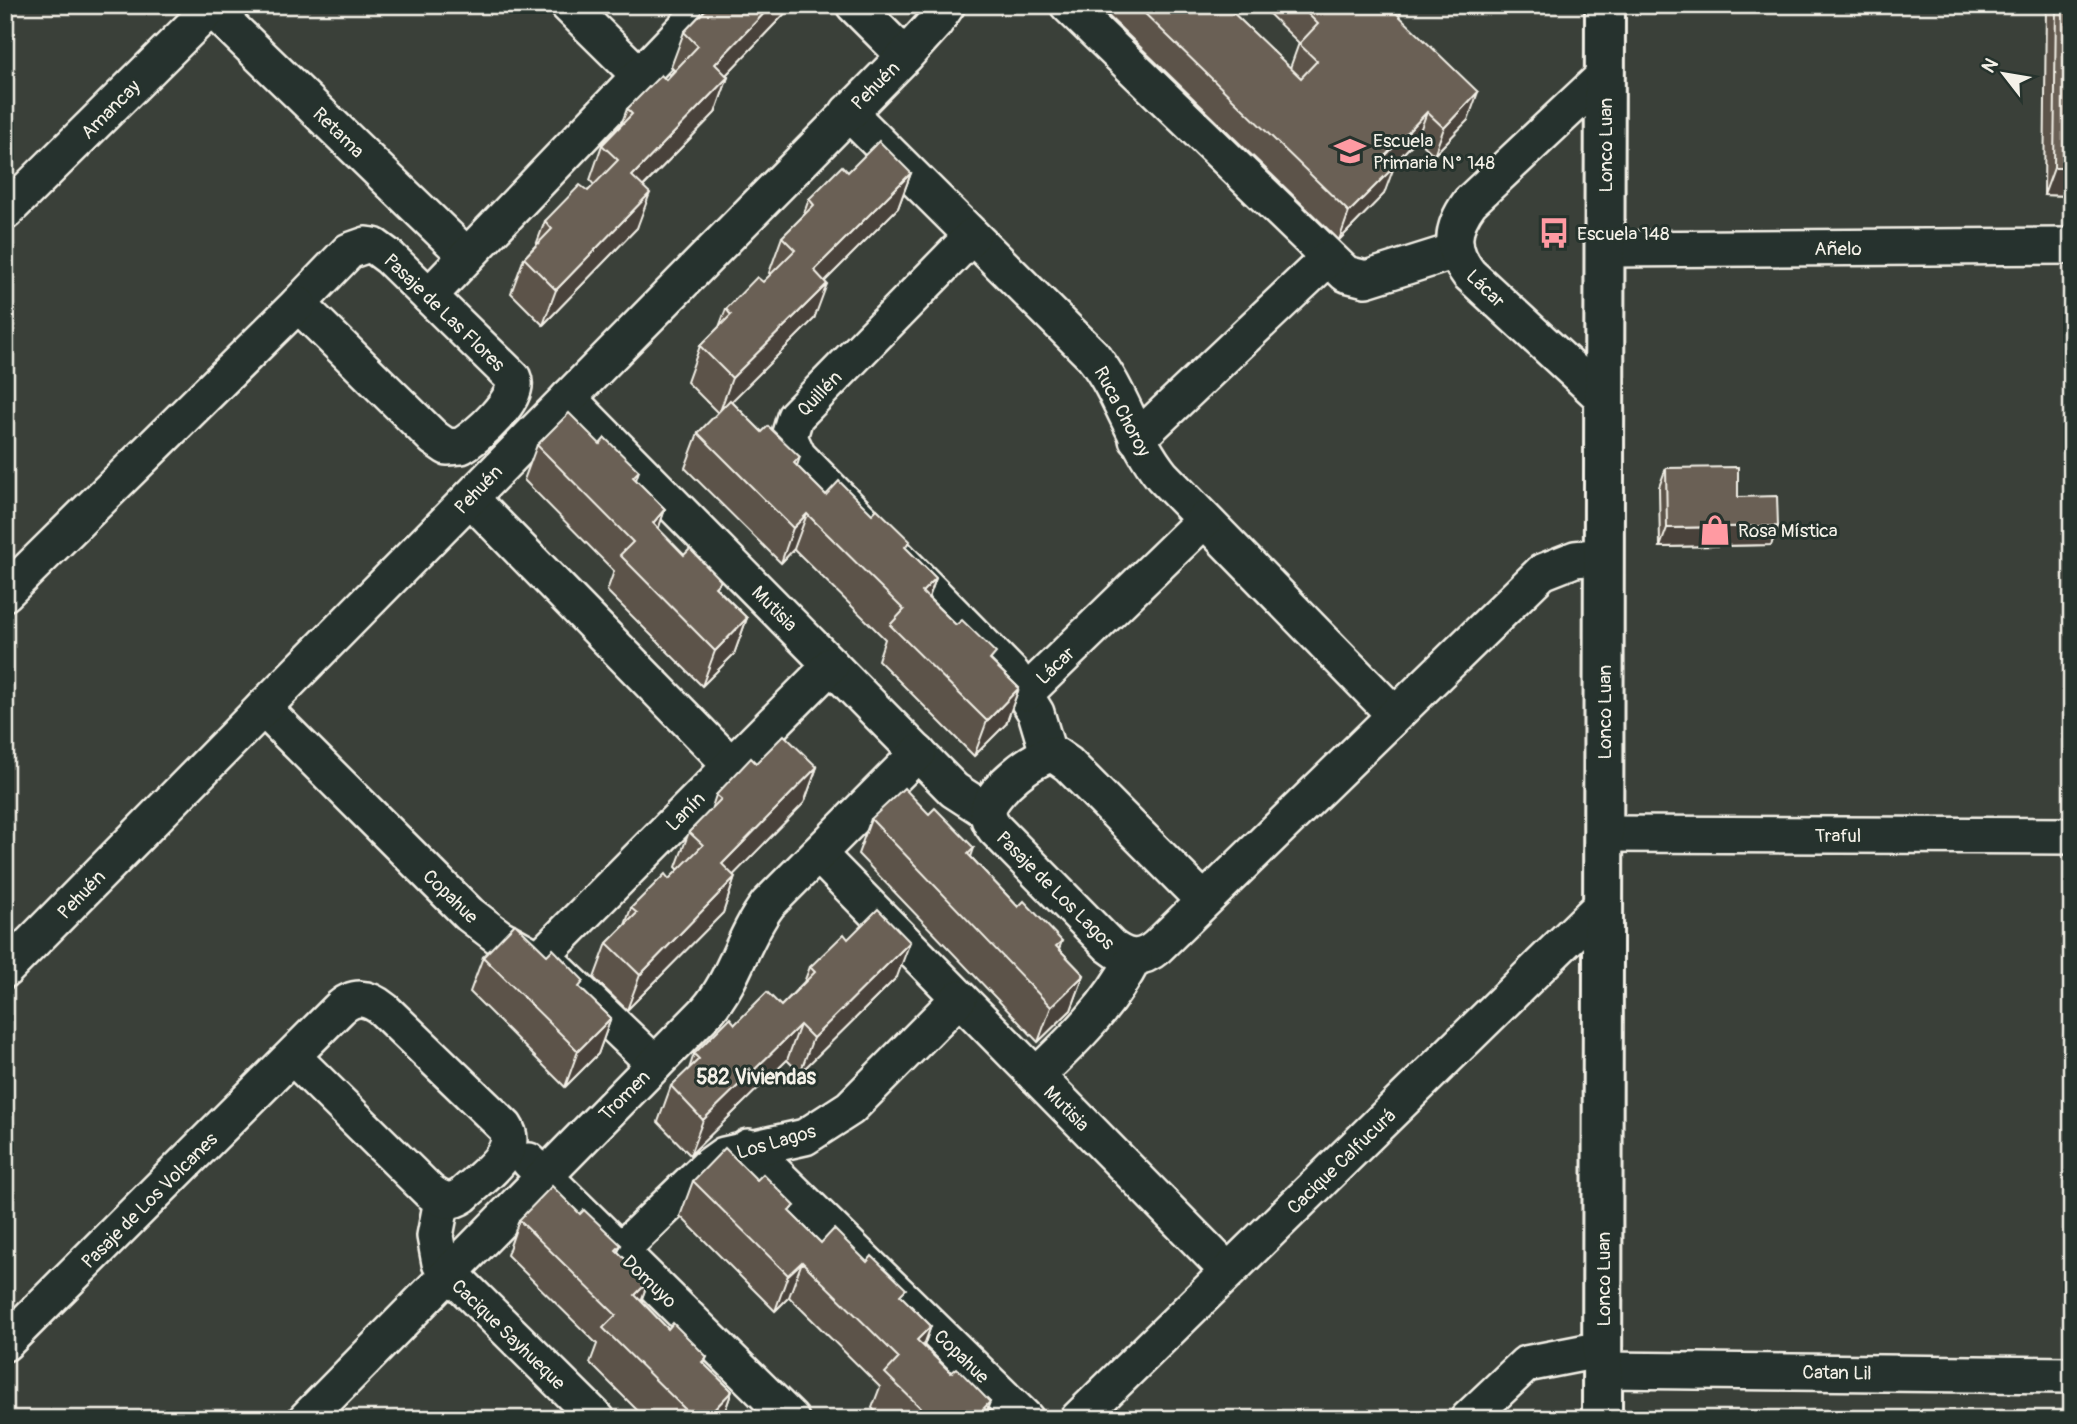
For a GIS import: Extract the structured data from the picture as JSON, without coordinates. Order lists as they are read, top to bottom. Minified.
{"streets":{"street":["Pehuén","Amancay","Retama","Lonco Luan","Añelo","Lácar","Pasaje de Las Flores","Quillén","Ruca Choroy","Mutisia","Lanín","Traful","Pasaje de Los Lagos","Copahue","Tromen","Los Lagos","Cacique Calfucurá","Pasaje de Los Volcanes","Domuyo","Cacique Sayhueque","Catan Lil"]},"crossings":[["Pehuén","Ruca Choroy"],["Pehuén","Mutisia"],["Pehuén","Copahue"],["Amancay","Retama"],["Lonco Luan","Añelo"],["Lonco Luan","Lácar"],["Lonco Luan","Traful"],["Lonco Luan","Pasaje de Los Lagos"],["Lonco Luan","Cacique Calfucurá"],["Lonco Luan","Catan Lil"],["Lácar","Quillén"],["Lácar","Ruca Choroy"],["Quillén","Ruca Choroy"],["Quillén","Pasaje de Los Lagos"],["Ruca Choroy","Pasaje de Los Lagos"],["Mutisia","Lanín"],["Mutisia","Pasaje de Los Lagos"],["Mutisia","Tromen"],["Mutisia","Los Lagos"],["Mutisia","Cacique Calfucurá"],["Lanín","Copahue"],["Copahue","Tromen"],["Copahue","Los Lagos"],["Tromen","Domuyo"],["Tromen","Cacique Sayhueque"],["Los Lagos","Domuyo"],["Pasaje de Los Volcanes","Domuyo"]],"districts":["582 Viviendas"],"places":{"school or university":["Escuela Primaria N° 148"],"bus stop":["Escuela 148"],"shop":["Rosa Mística"]},"north":"top left"}
